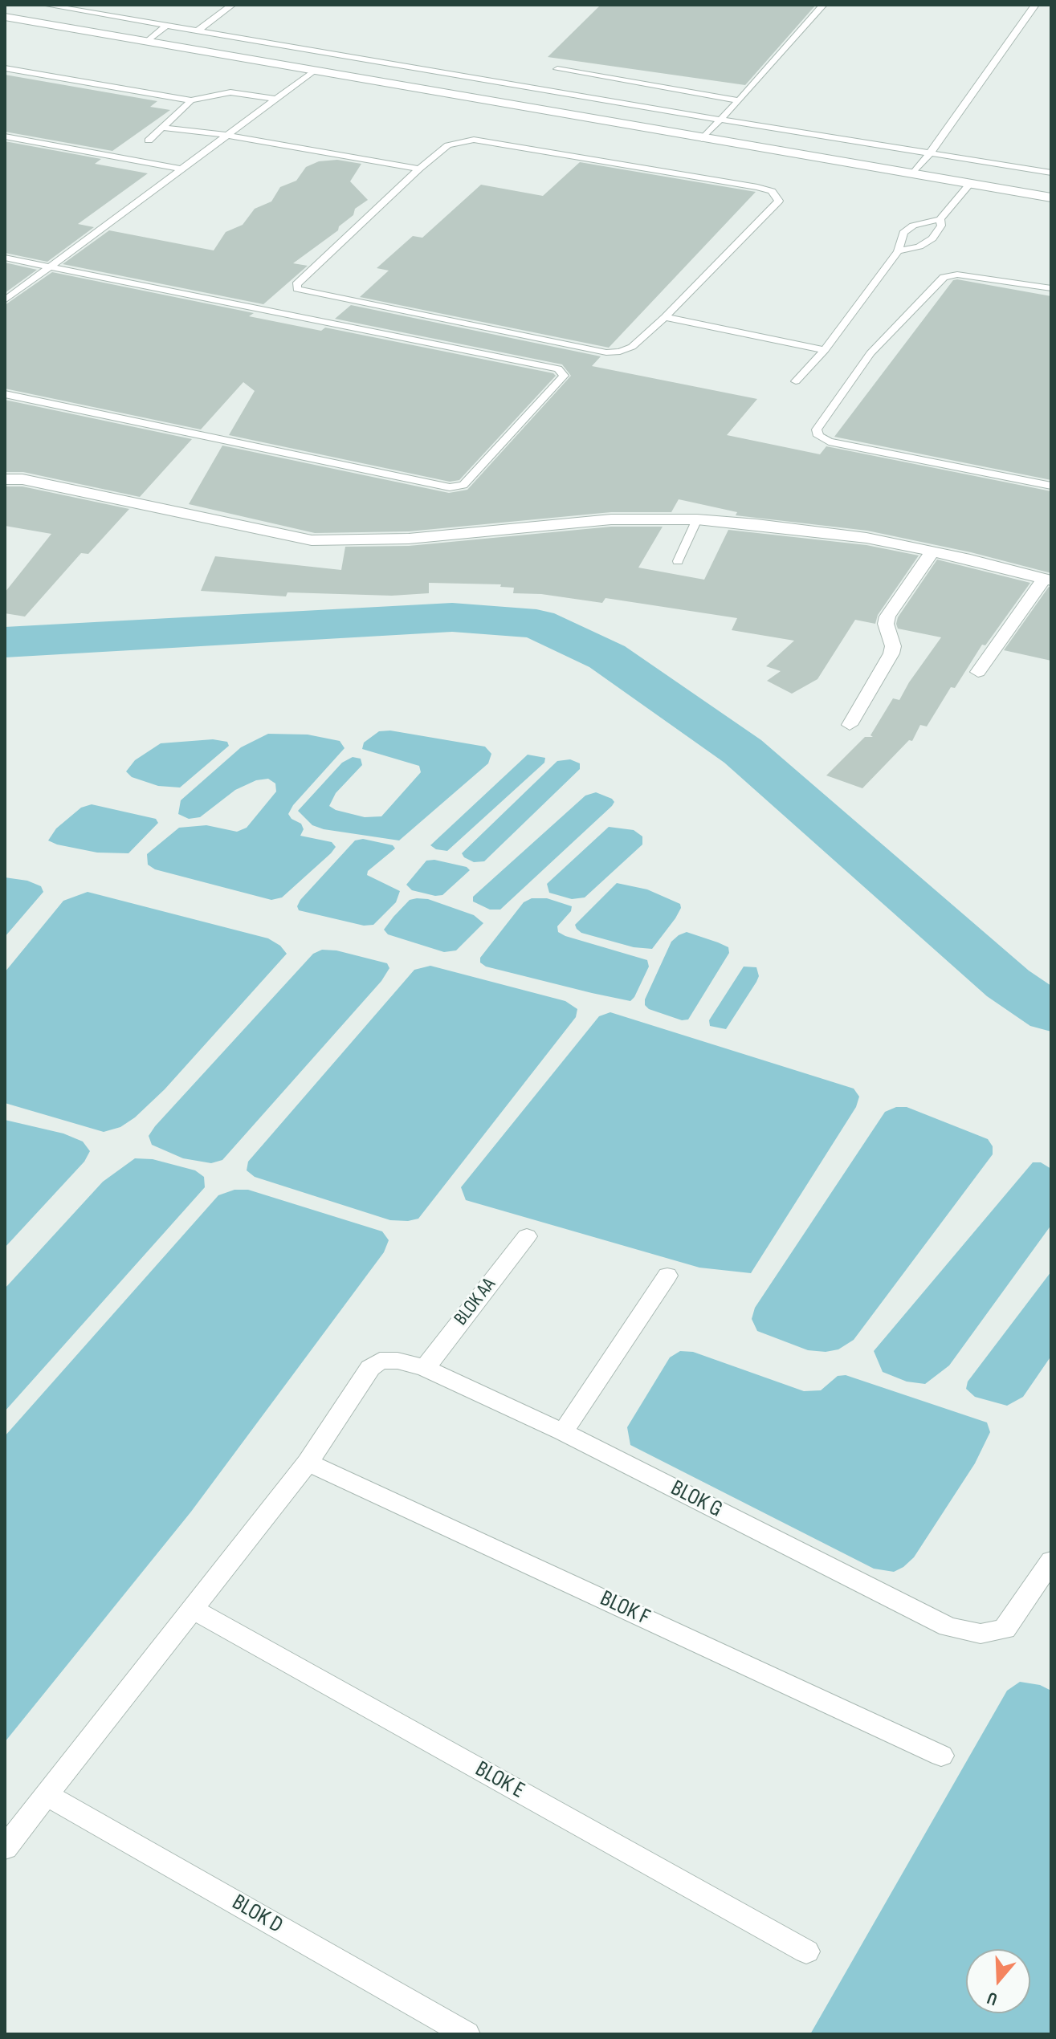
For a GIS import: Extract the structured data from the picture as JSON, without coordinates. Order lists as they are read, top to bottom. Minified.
{"streets":{"street":["BLOK AA","BLOK G","BLOK F","BLOK E","BLOK D"]},"crossings":[["BLOK AA","BLOK G"],["BLOK G","BLOK F"]],"north":"bottom"}
